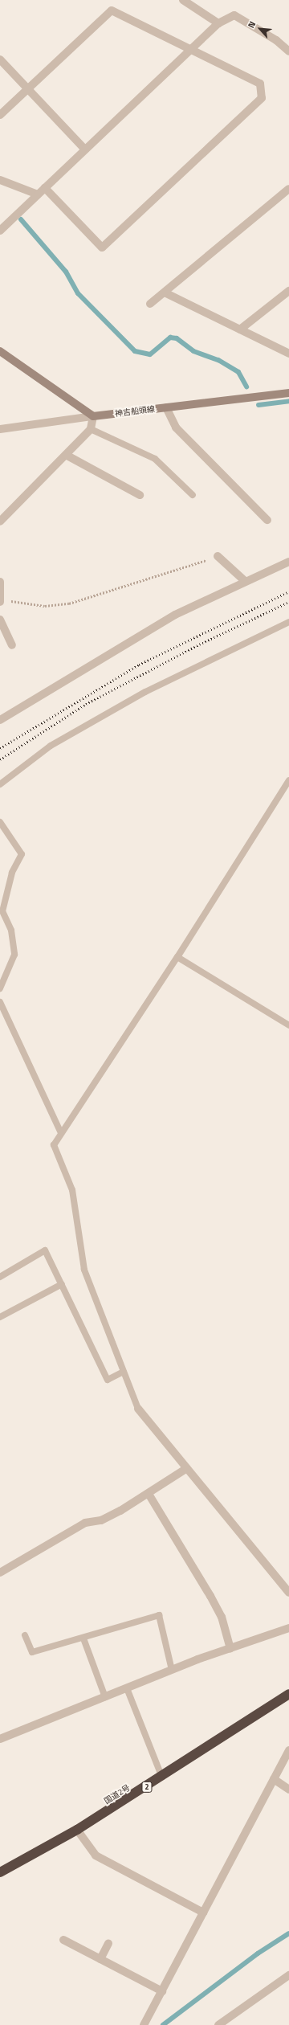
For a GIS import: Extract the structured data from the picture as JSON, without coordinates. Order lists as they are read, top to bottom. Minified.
{"streets":{"highway":["2","国道2号"],"main road":["神吉船頭線"]},"north":"top left"}
